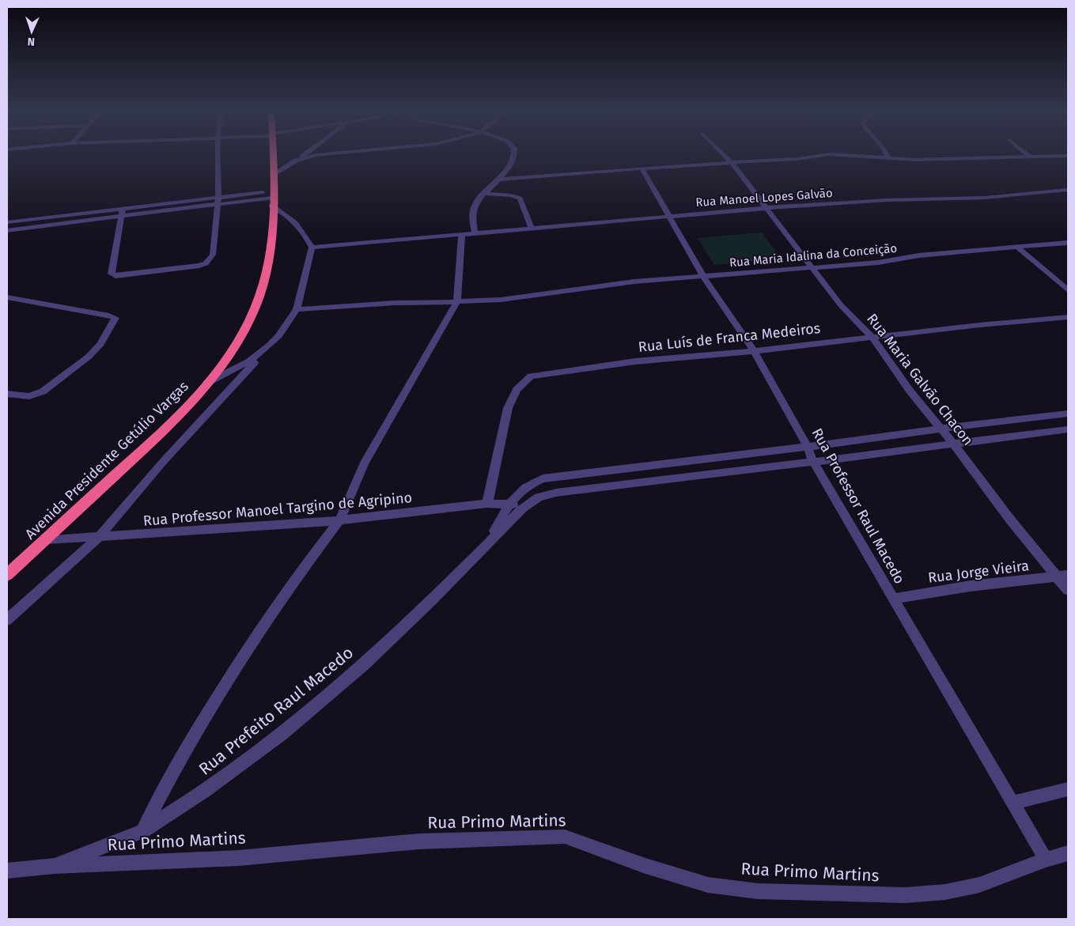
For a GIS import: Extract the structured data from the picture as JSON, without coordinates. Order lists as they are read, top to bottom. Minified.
{"streets":{"highway":["Avenida Presidente Getúlio Vargas"],"street":["Rua Manoel Lopes Galvão","Rua Maria Idalina da Conceição","Rua Luís de Franca Medeiros","Rua Maria Galvão Chacon","Rua Professor Raul Macedo","Rua Professor Manoel Targino de Agripino","Rua Jorge Vieira","Rua Prefeito Raul Macedo","Rua Primo Martins"]},"crossings":[["Rua Manoel Lopes Galvão","Rua Maria Galvão Chacon"],["Rua Manoel Lopes Galvão","Rua Professor Raul Macedo"],["Rua Maria Idalina da Conceição","Rua Maria Galvão Chacon"],["Rua Maria Idalina da Conceição","Rua Professor Raul Macedo"],["Rua Luís de Franca Medeiros","Rua Maria Galvão Chacon"],["Rua Luís de Franca Medeiros","Rua Professor Raul Macedo"],["Rua Luís de Franca Medeiros","Rua Professor Manoel Targino de Agripino"],["Rua Maria Galvão Chacon","Rua Jorge Vieira"],["Avenida Presidente Getúlio Vargas","Rua Professor Manoel Targino de Agripino"],["Rua Professor Raul Macedo","Rua Jorge Vieira"],["Rua Professor Raul Macedo","Rua Primo Martins"],["Rua Professor Manoel Targino de Agripino","Rua Prefeito Raul Macedo"],["Rua Prefeito Raul Macedo","Rua Primo Martins"]],"north":"bottom"}
